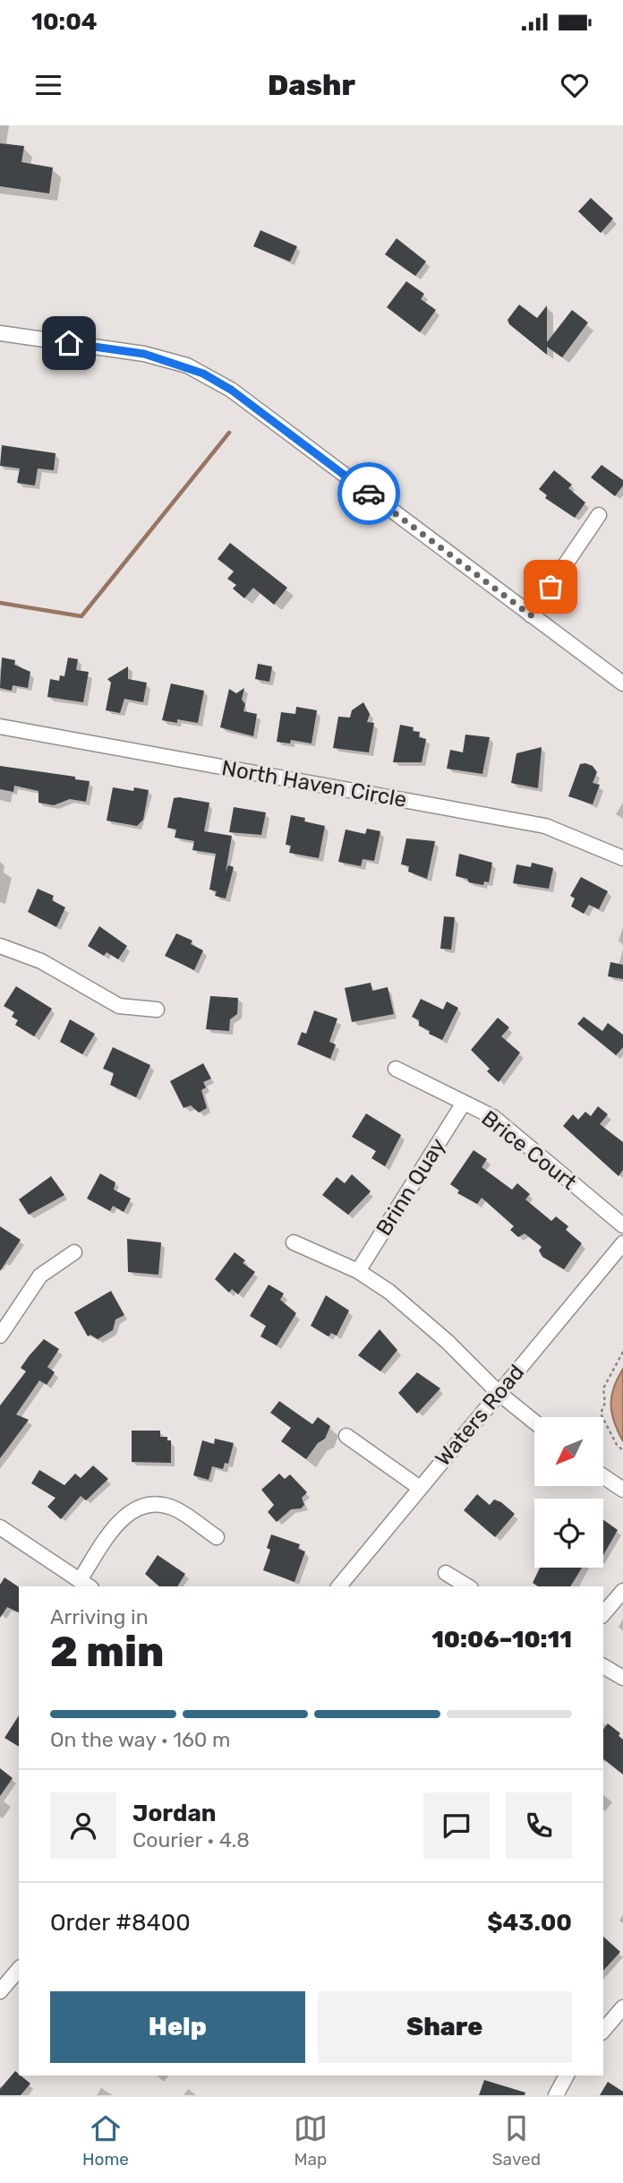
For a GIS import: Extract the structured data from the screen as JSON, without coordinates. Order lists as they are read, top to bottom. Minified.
{"streets":{"street":["North Haven Circle","Brice Court","Brinn Quay","Waters Road"]},"crossings":[["Brice Court","Brinn Quay"]],"north":"bottom left","page":{"status":"10:04","header":"Dashr","heading":["2 min","Arriving in","10:06–10:11"],"panel":["Jordan","Courier · 4.8","Order #8400","$43.00"],"bar":"On the way · 160 m","buttons":["Help","Share"],"tabs":["Home","Map","Saved"]}}
